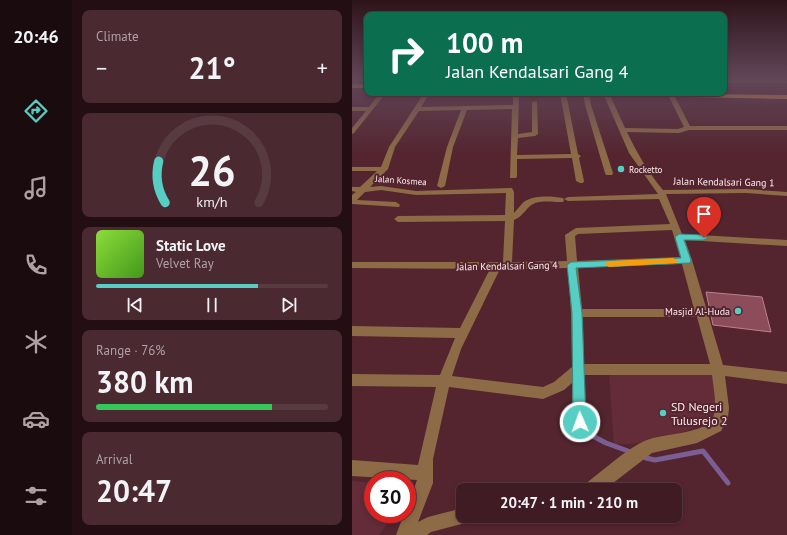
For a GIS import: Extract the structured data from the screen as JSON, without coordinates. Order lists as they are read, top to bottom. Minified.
{"streets":{"street":["Jalan Kosmea","Jalan Kendalsari Gang 1","Jalan Kendalsari Gang 4"]},"crossings":[["Jalan Kosmea","Jalan Kendalsari Gang 1"]],"places":["Rocketto","Masjid Al-Huda","SD Negeri Tulusrejo 2"],"page":{"tabs":"20:46","tile":["Climate",["Range · 76%","380 km"],["Arrival","20:47"]],"turn":["100 m","Jalan Kendalsari Gang 4"],"heat":["−","21°","+"],"song":["Static Love","Velvet Ray"],"limit":"30","trip":"20:47 · 1 min · 210 m","gauge":["26","km/h"]}}
